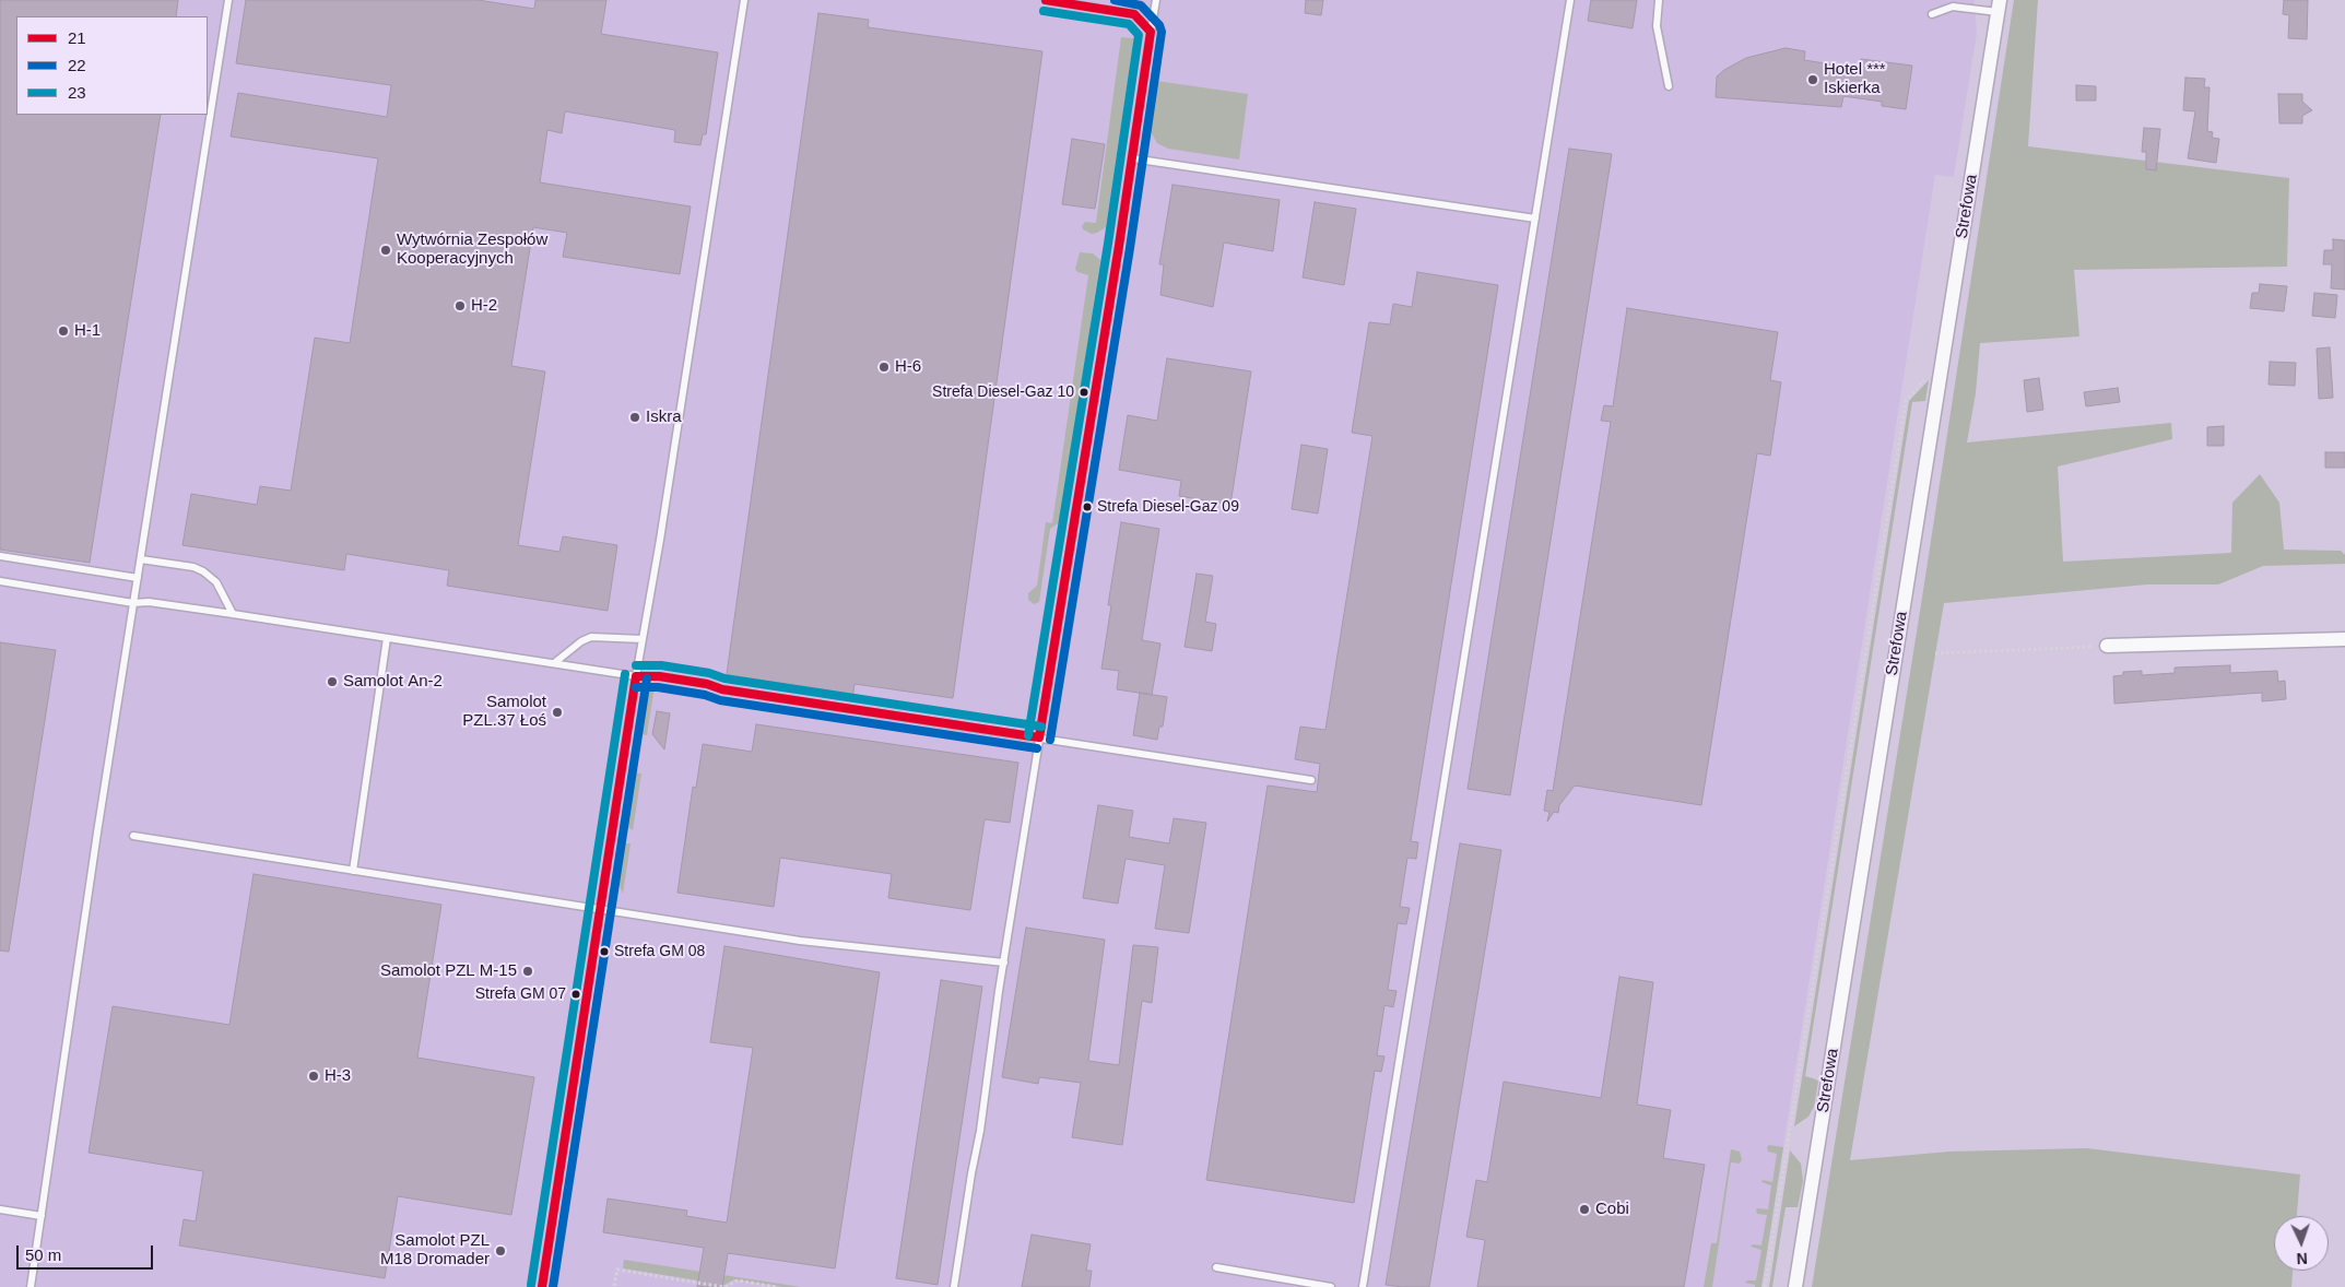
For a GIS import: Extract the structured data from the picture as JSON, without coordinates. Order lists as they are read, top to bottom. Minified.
{"streets":{"street":["Strefowa"]},"places":["Hotel *** Iskierka","Wytwórnia Zespołów Kooperacyjnych","H-2","H-1","H-6","Strefa Diesel-Gaz 10","Iskra","Strefa Diesel-Gaz 09","Samolot An-2","Samolot PZL.37 Łoś","Strefa GM 08","Samolot PZL M-15","Strefa GM 07","H-3","Cobi","Samolot PZL M18 Dromader"],"lines":["transit line 21","transit line 22","transit line 23"],"legend":["21","22","23"],"scale_bar":"50 m","north":"bottom"}
